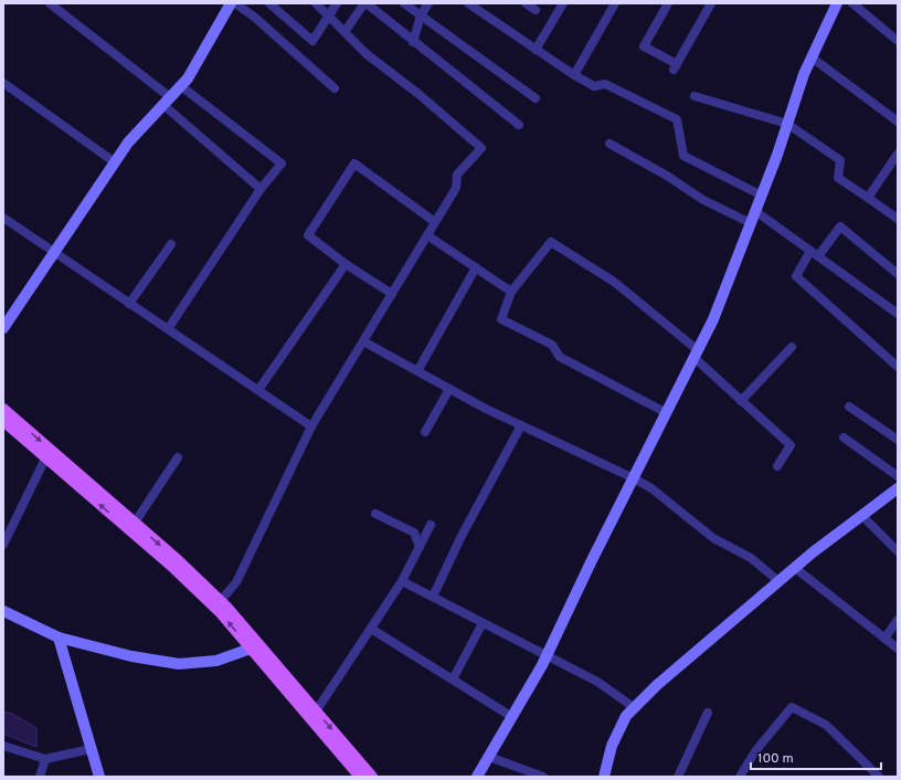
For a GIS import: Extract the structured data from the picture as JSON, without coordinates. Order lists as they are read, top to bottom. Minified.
{"scale_bar":"100 m"}
